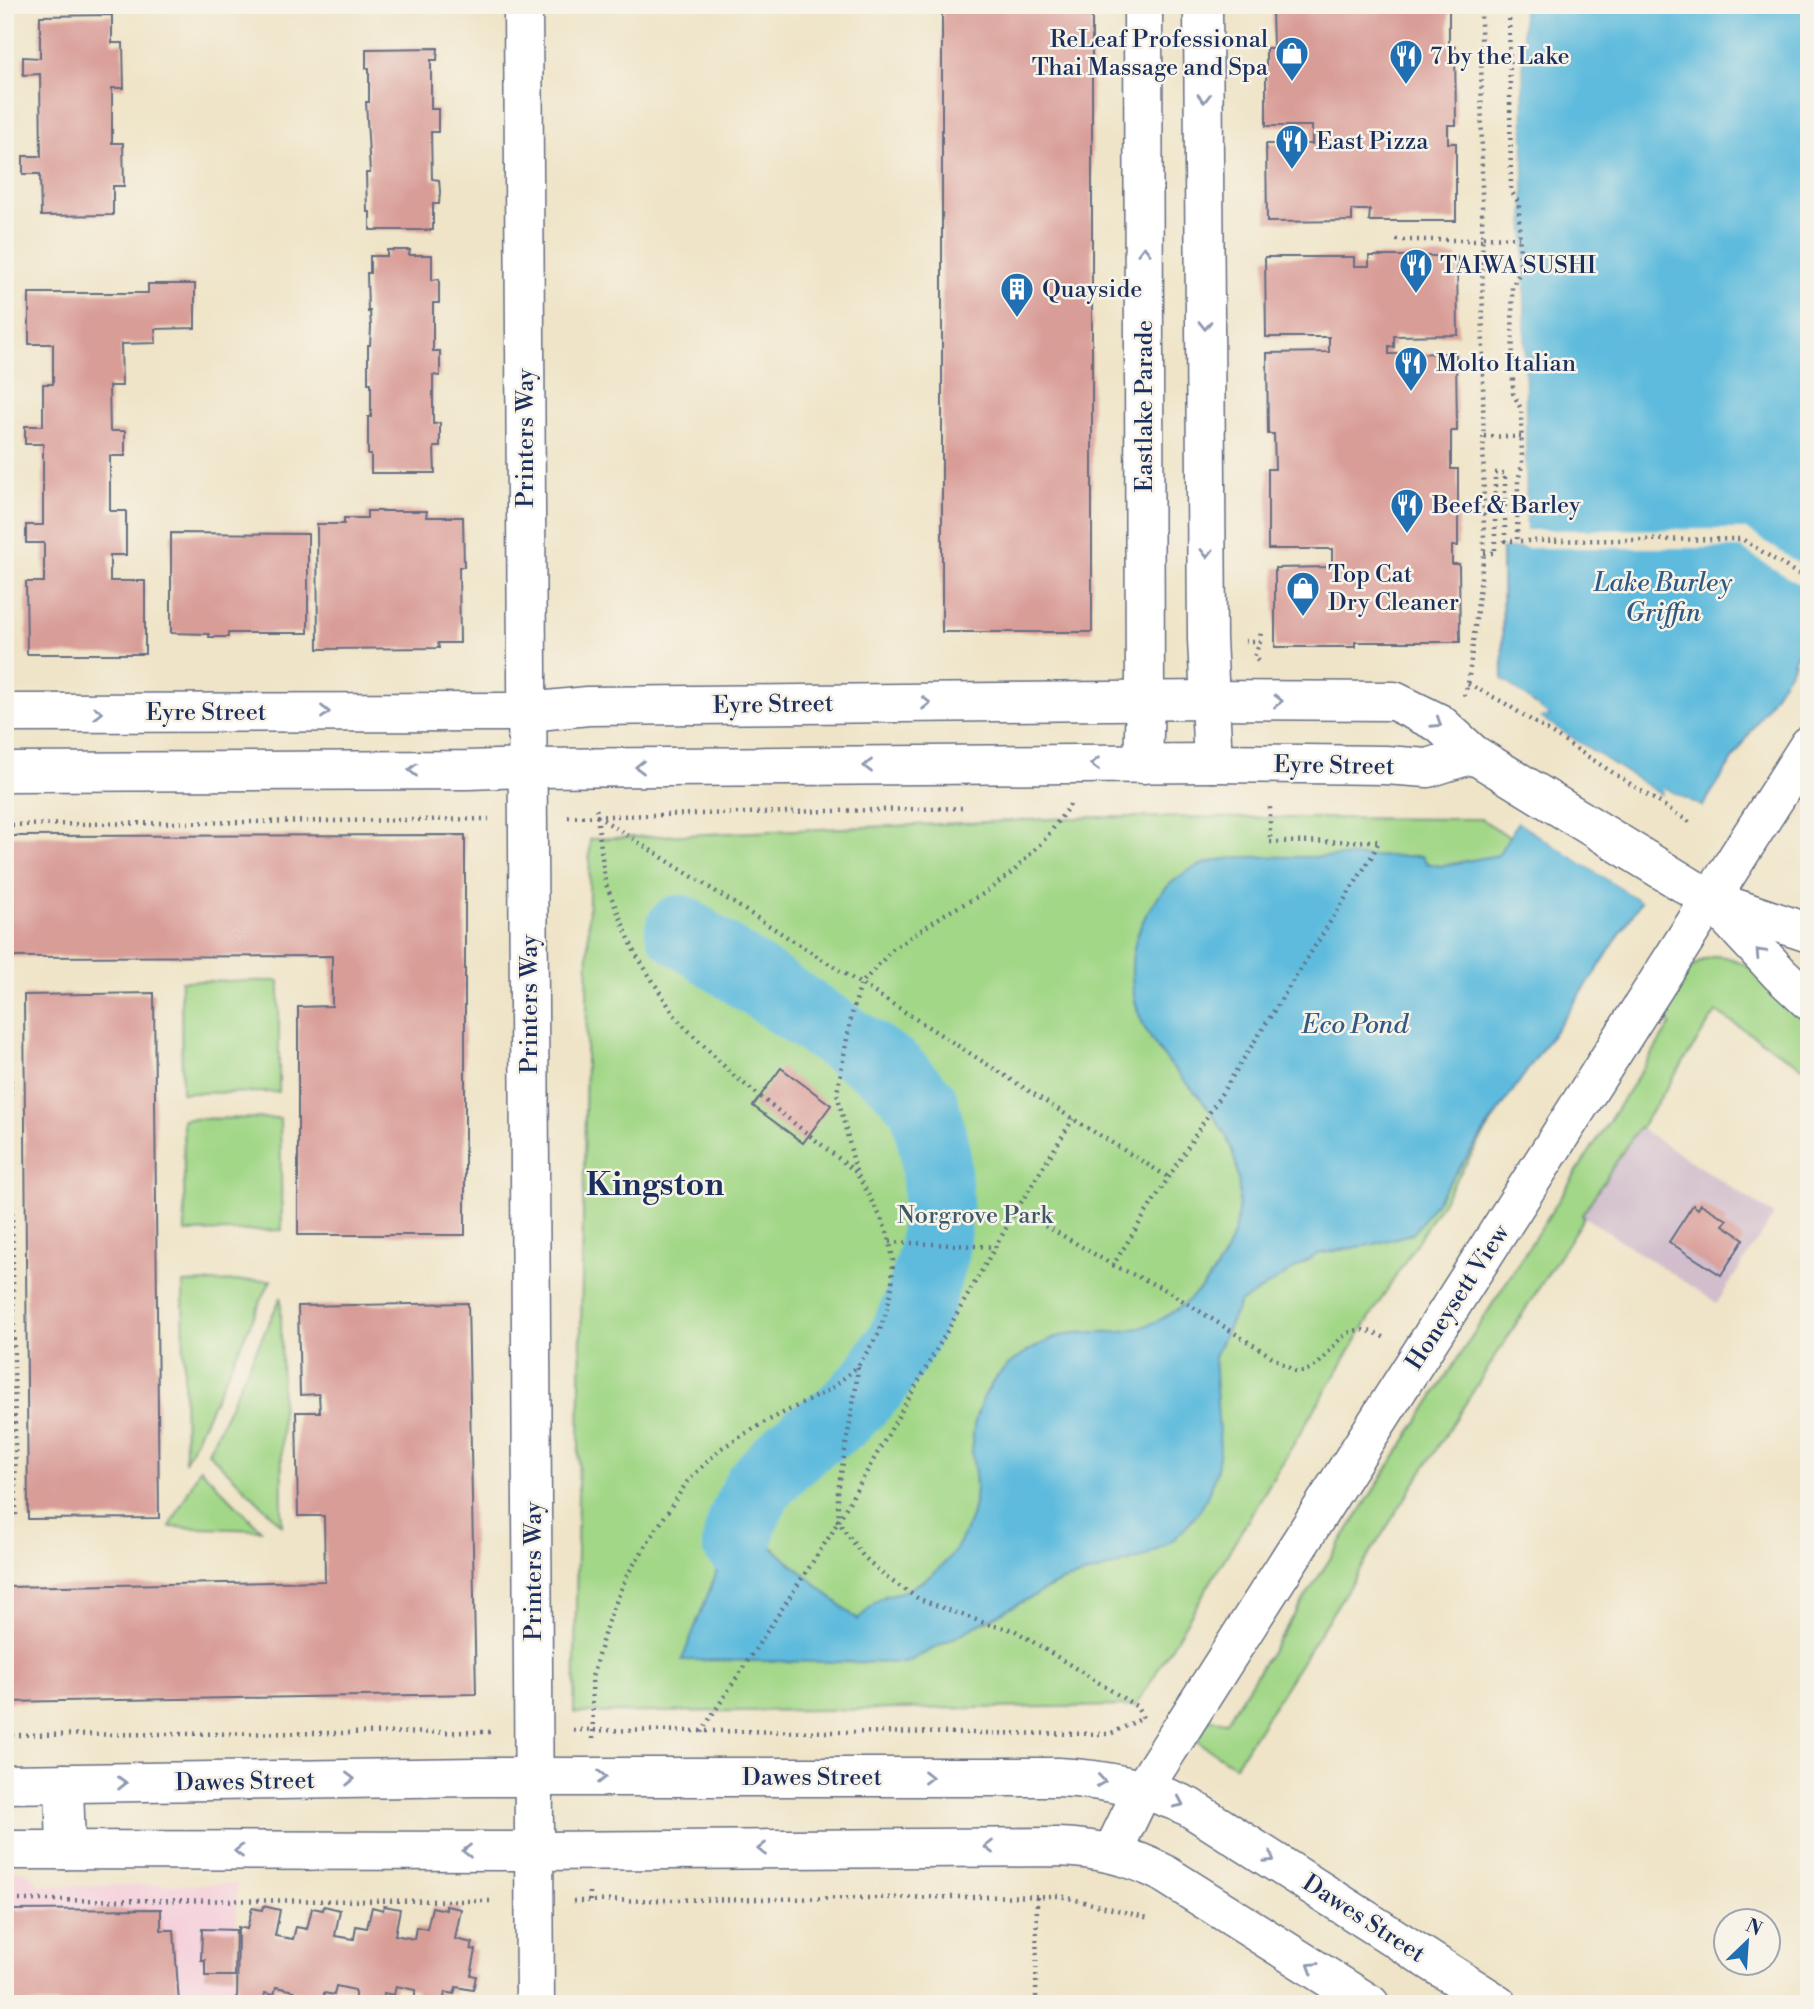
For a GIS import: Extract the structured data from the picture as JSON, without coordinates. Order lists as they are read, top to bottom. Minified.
{"streets":{"street":["Eastlake Parade","Printers Way","Eyre Street","Honeysett View","Dawes Street"]},"crossings":[["Eastlake Parade","Eyre Street"],["Printers Way","Eyre Street"],["Printers Way","Dawes Street"],["Eyre Street","Honeysett View"],["Honeysett View","Dawes Street"]],"districts":["Kingston"],"water":["Lake Burley Griffin","Eco Pond"],"parks":["Norgrove Park"],"places":{"shop":["ReLeaf Professional Thai Massage and Spa","Top Cat Dry Cleaner"],"restaurant":["7 by the Lake","East Pizza","TAIWA SUSHI","Molto Italian","Beef & Barley"],"building":["Quayside"]},"north":"top right"}
